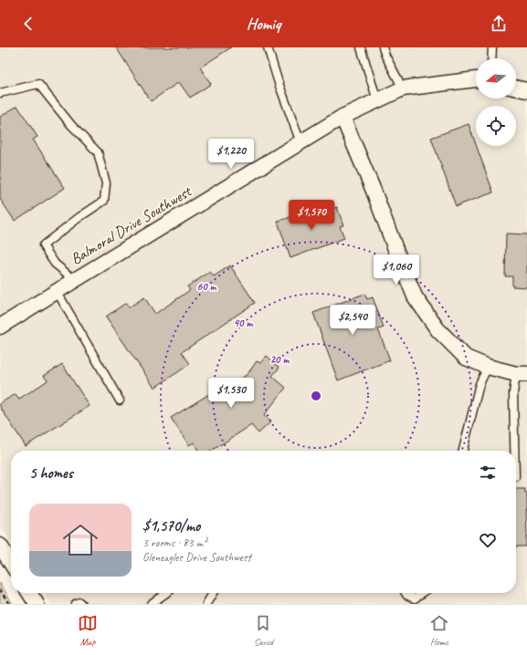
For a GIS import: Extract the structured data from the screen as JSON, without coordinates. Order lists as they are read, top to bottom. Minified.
{"streets":{"street":["Balmoral Drive Southwest"]},"north":"left","page":{"header":"Homiq","price":["$1,220","$1,570","$1,060","$2,540","$1,530"],"heading":"5 homes","list":[{"name":"$1,570/mo","note":"3 rooms · 83 m² · Gleneagles Drive Southwest"}],"tabs":["Map","Saved","Home"]},"rings":["60 m","40 m","20 m"]}
